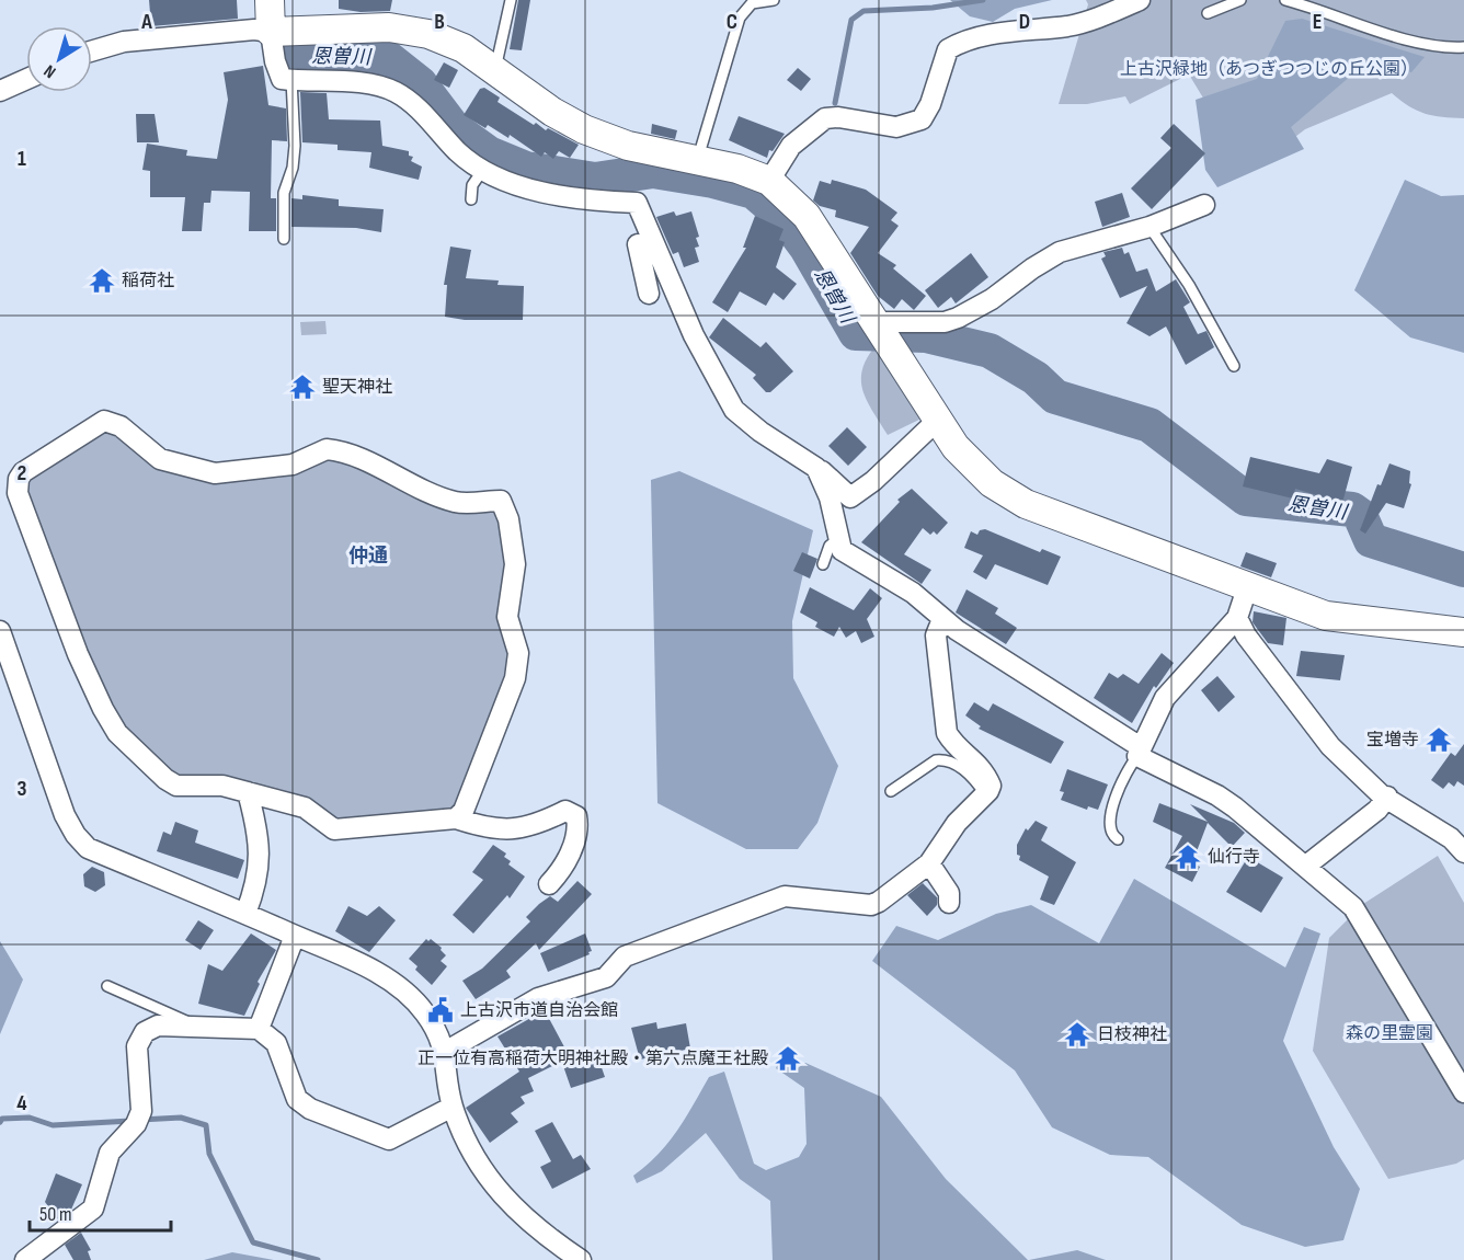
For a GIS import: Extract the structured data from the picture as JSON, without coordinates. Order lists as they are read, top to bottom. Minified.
{"districts":["仲通"],"water":["恩曽川"],"parks":["上古沢緑地（あつぎつつじの丘公園）","森の里霊園"],"places":{"temple":["稲荷社","聖天神社","宝増寺","仙行寺","日枝神社","正一位有高稲荷大明神社殿・第六点魔王社殿"],"public building":["上古沢市道自治会館"]},"scale_bar":"50 m","north":"bottom left","grid":{"columns":["A","B","C","D","E"],"rows":["1","2","3","4"]}}
